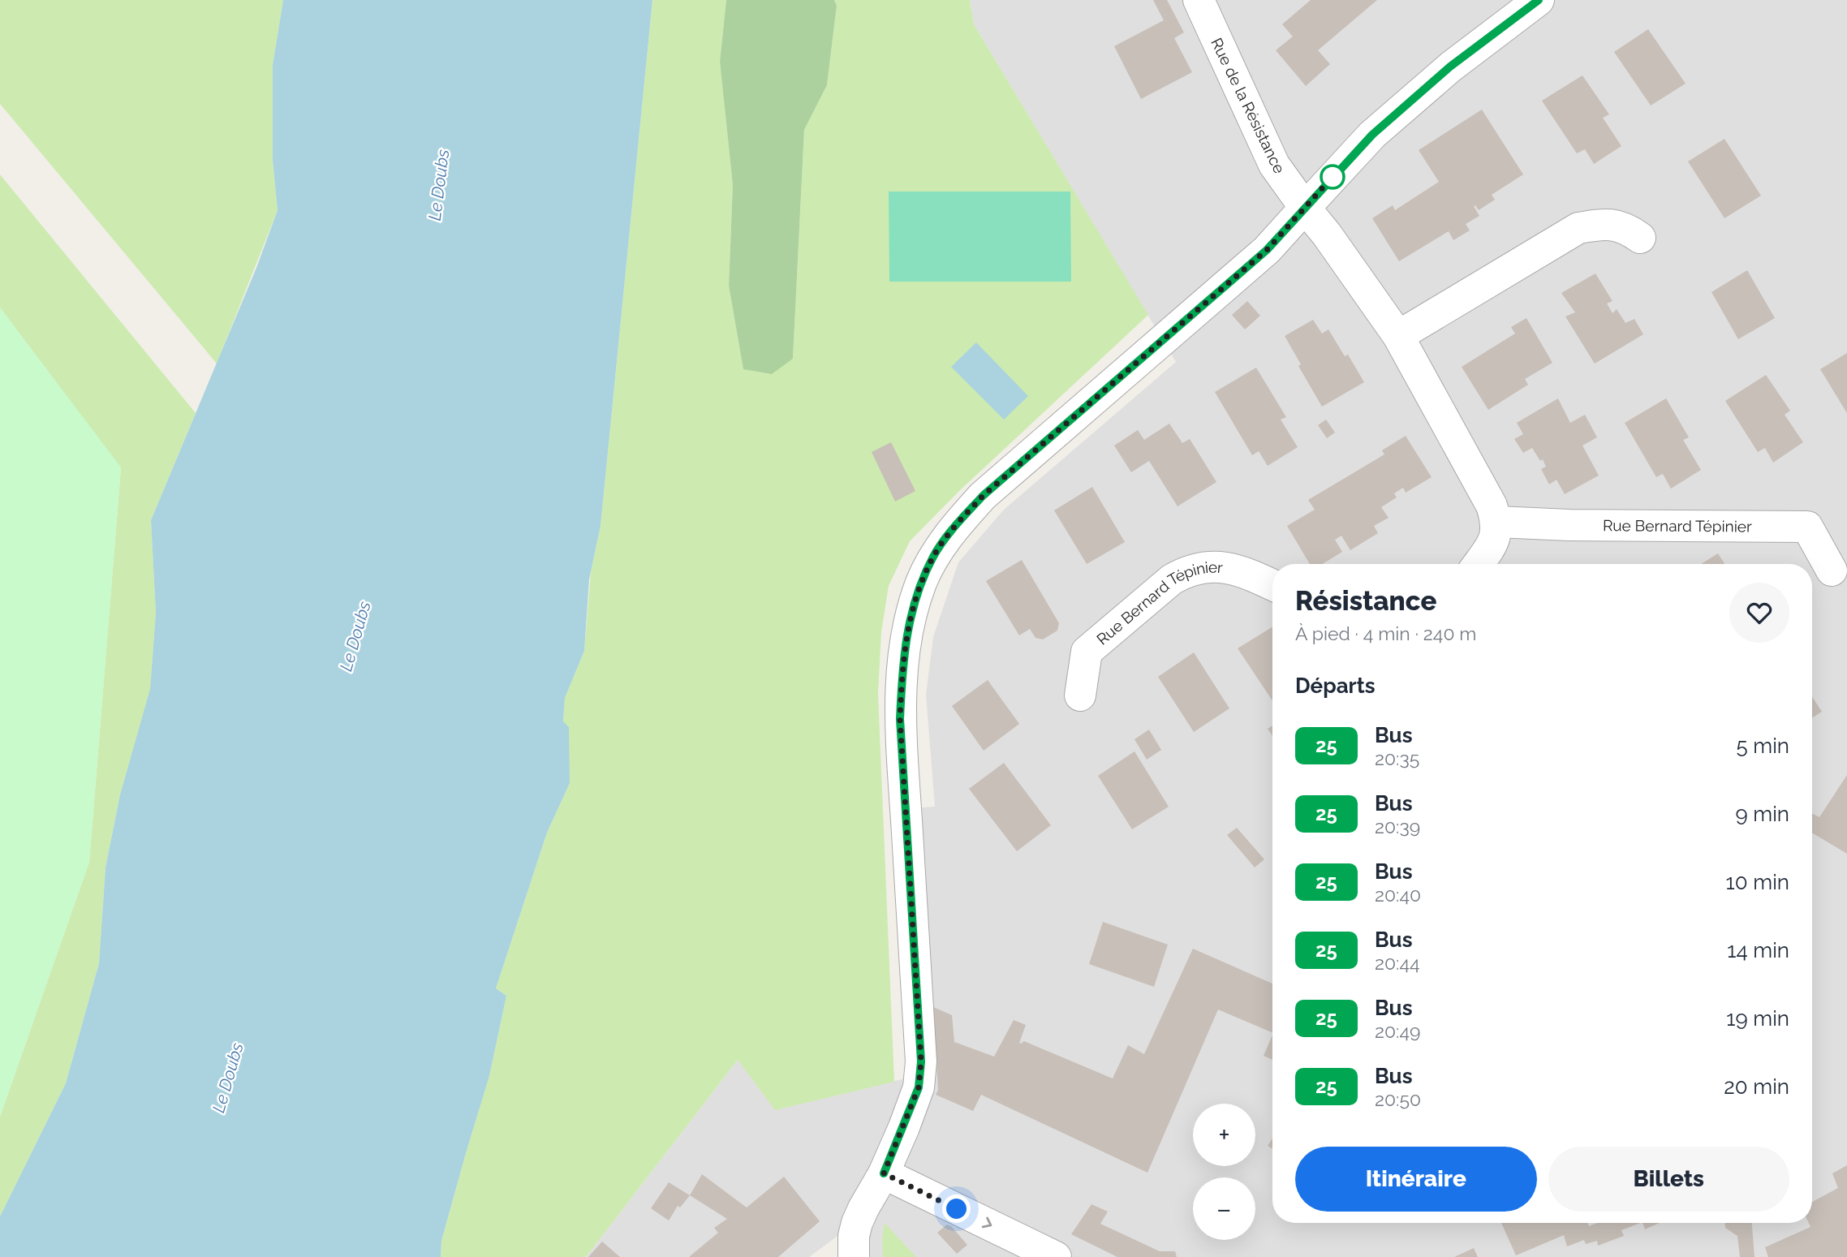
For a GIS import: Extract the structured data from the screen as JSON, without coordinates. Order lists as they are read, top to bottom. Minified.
{"streets":{"street":["Rue de la Résistance","Rue Bernard Tépinier"]},"water":["Le Doubs"],"lines":["bus line 25"],"page":{"heading":[["Résistance","À pied · 4 min · 240 m"],"Départs"],"list":[{"mark":"25","name":"Bus","note":"20:35","value":"5 min"},{"mark":"25","name":"Bus","note":"20:39","value":"9 min"},{"mark":"25","name":"Bus","note":"20:40","value":"10 min"},{"mark":"25","name":"Bus","note":"20:44","value":"14 min"},{"mark":"25","name":"Bus","note":"20:49","value":"19 min"},{"mark":"25","name":"Bus","note":"20:50","value":"20 min"}],"map_buttons":["+","−"],"buttons":["Itinéraire","Billets"]}}
